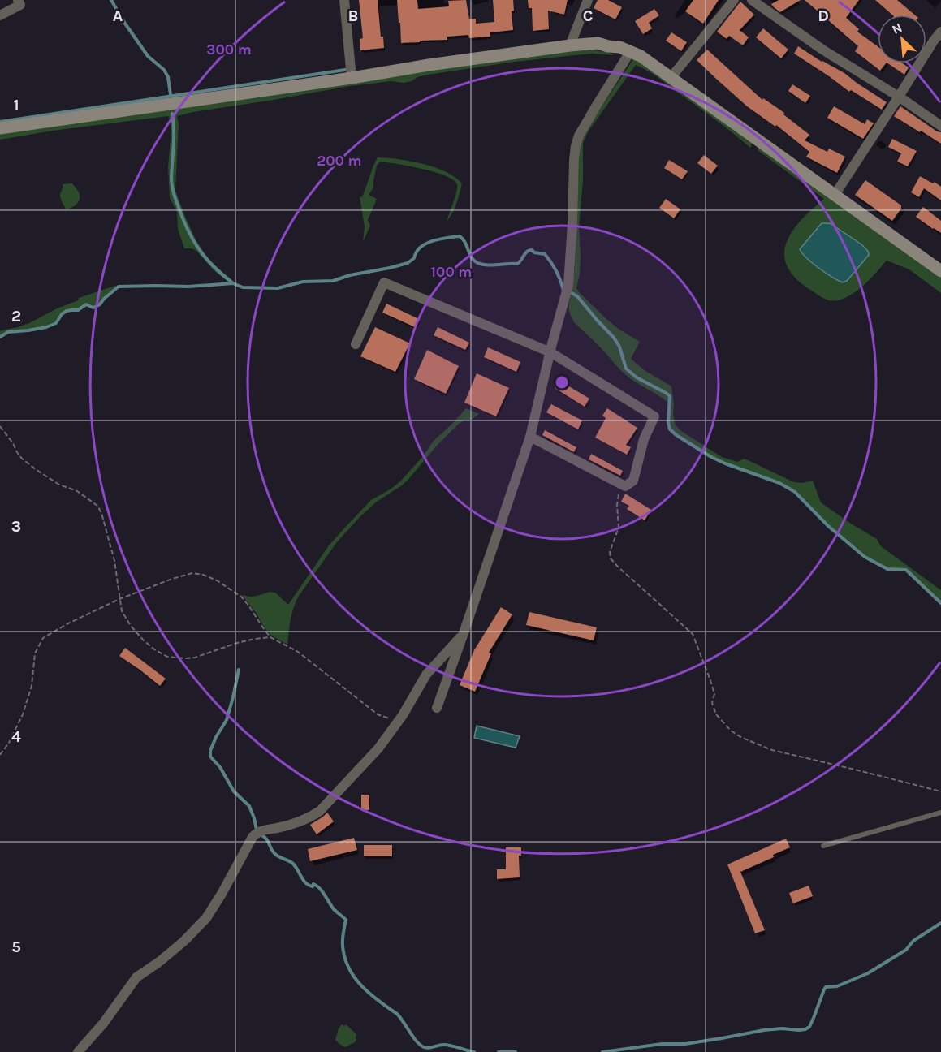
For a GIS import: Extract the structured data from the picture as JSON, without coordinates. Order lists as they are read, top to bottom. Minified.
{"north":"top left","grid":{"columns":["A","B","C","D"],"rows":["1","2","3","4","5"]},"rings":["300 m","200 m","100 m"]}
